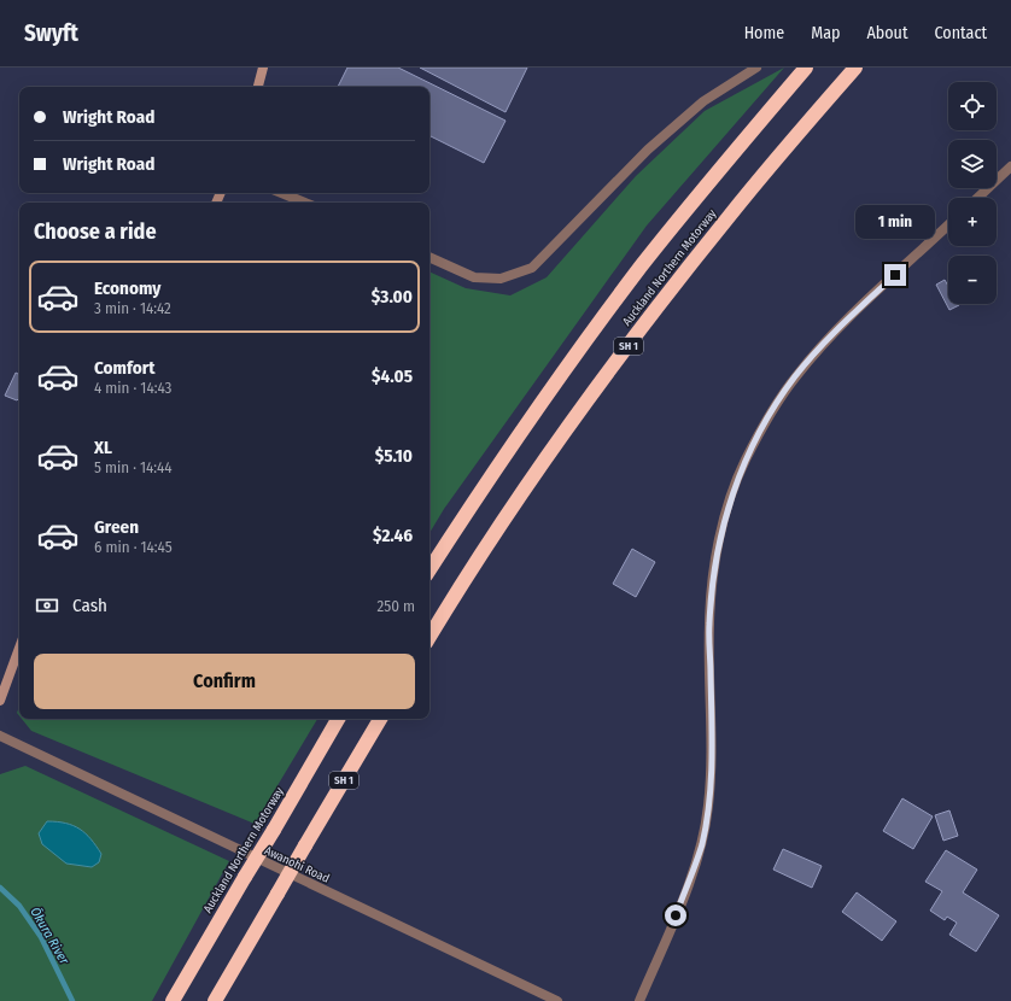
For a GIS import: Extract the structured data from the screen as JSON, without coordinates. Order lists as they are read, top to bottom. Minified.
{"streets":{"highway":["Auckland Northern Motorway","SH 1"],"street":["Awanohi Road"]},"water":["Ōkura River"],"page":{"header":"Swyft","nav":["Home","Map","About","Contact"],"map_buttons":["+","−"],"banner":["Wright Road","Wright Road"],"heading":"Choose a ride","bubble":"1 min","list":[{"name":"Economy","note":"3 min · 14:42","value":"$3.00"},{"name":"Comfort","note":"4 min · 14:43","value":"$4.05"},{"name":"XL","note":"5 min · 14:44","value":"$5.10"},{"name":"Green","note":"6 min · 14:45","value":"$2.46"}],"pay":["Cash","250 m"],"buttons":"Confirm"}}
